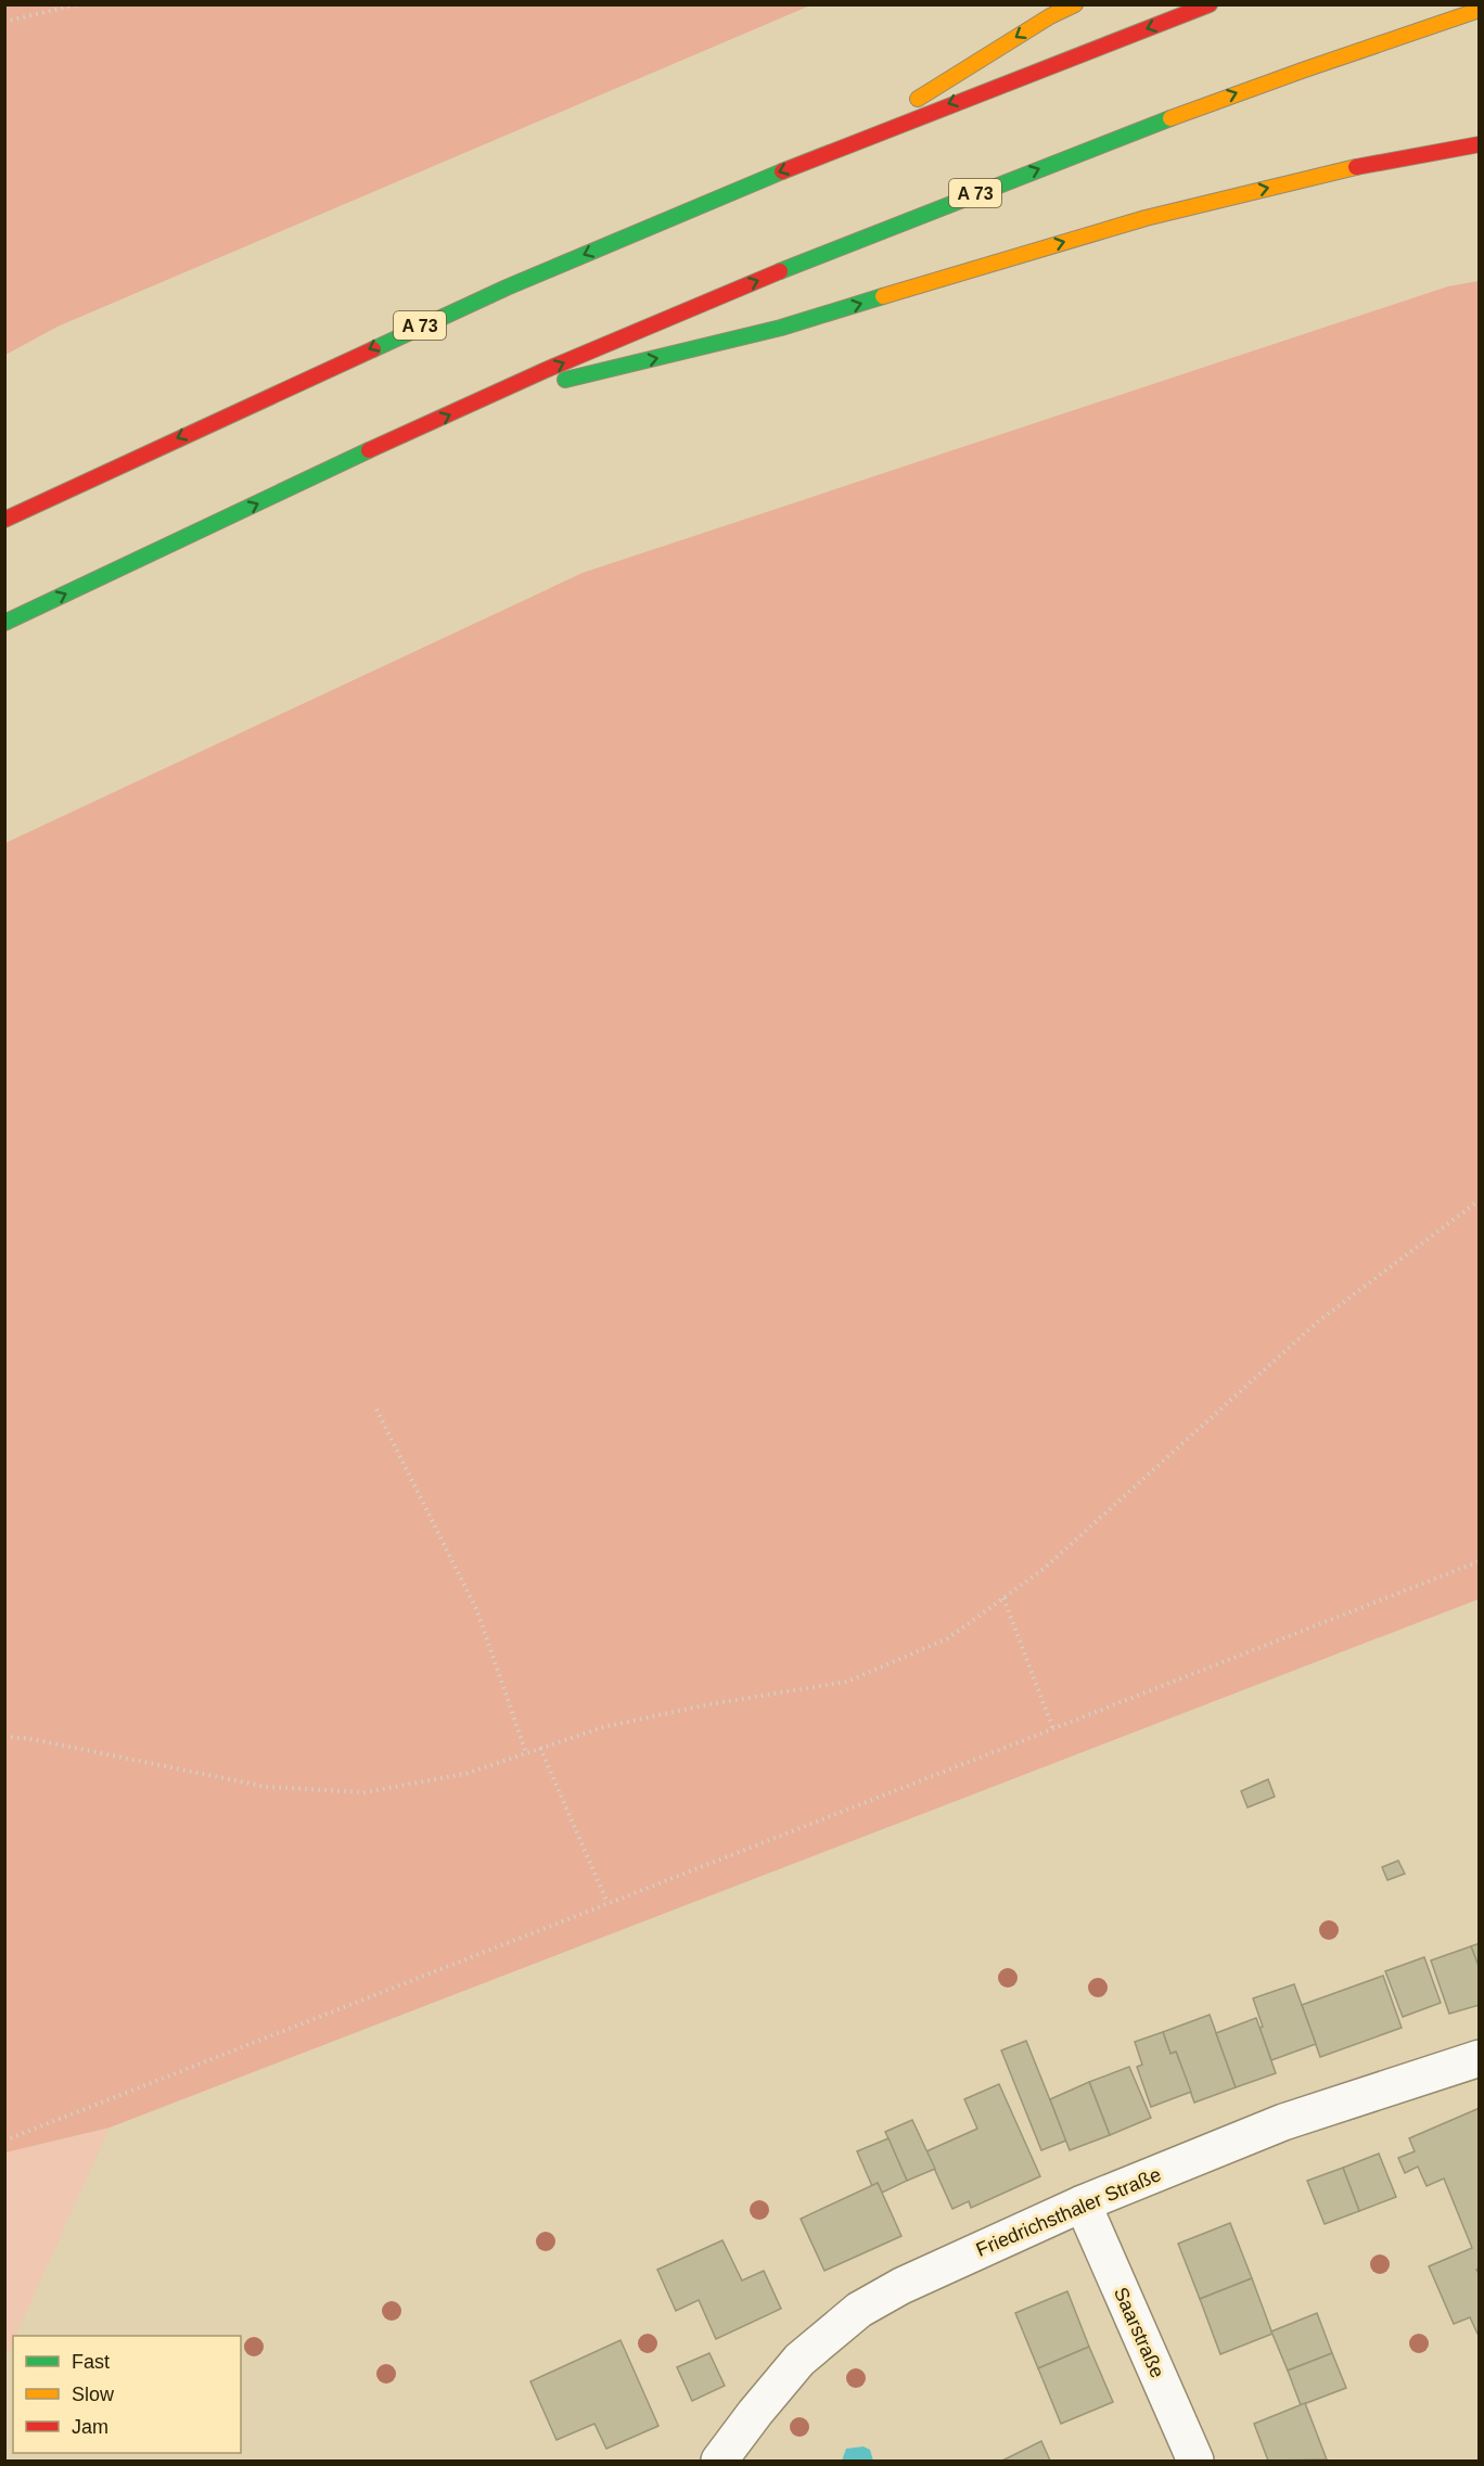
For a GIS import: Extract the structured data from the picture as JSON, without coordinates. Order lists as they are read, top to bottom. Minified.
{"streets":{"highway":["A 73"],"street":["Friedrichsthaler Straße","Saarstraße"]},"crossings":[["Friedrichsthaler Straße","Saarstraße"]],"legend":["Fast","Slow","Jam"]}
